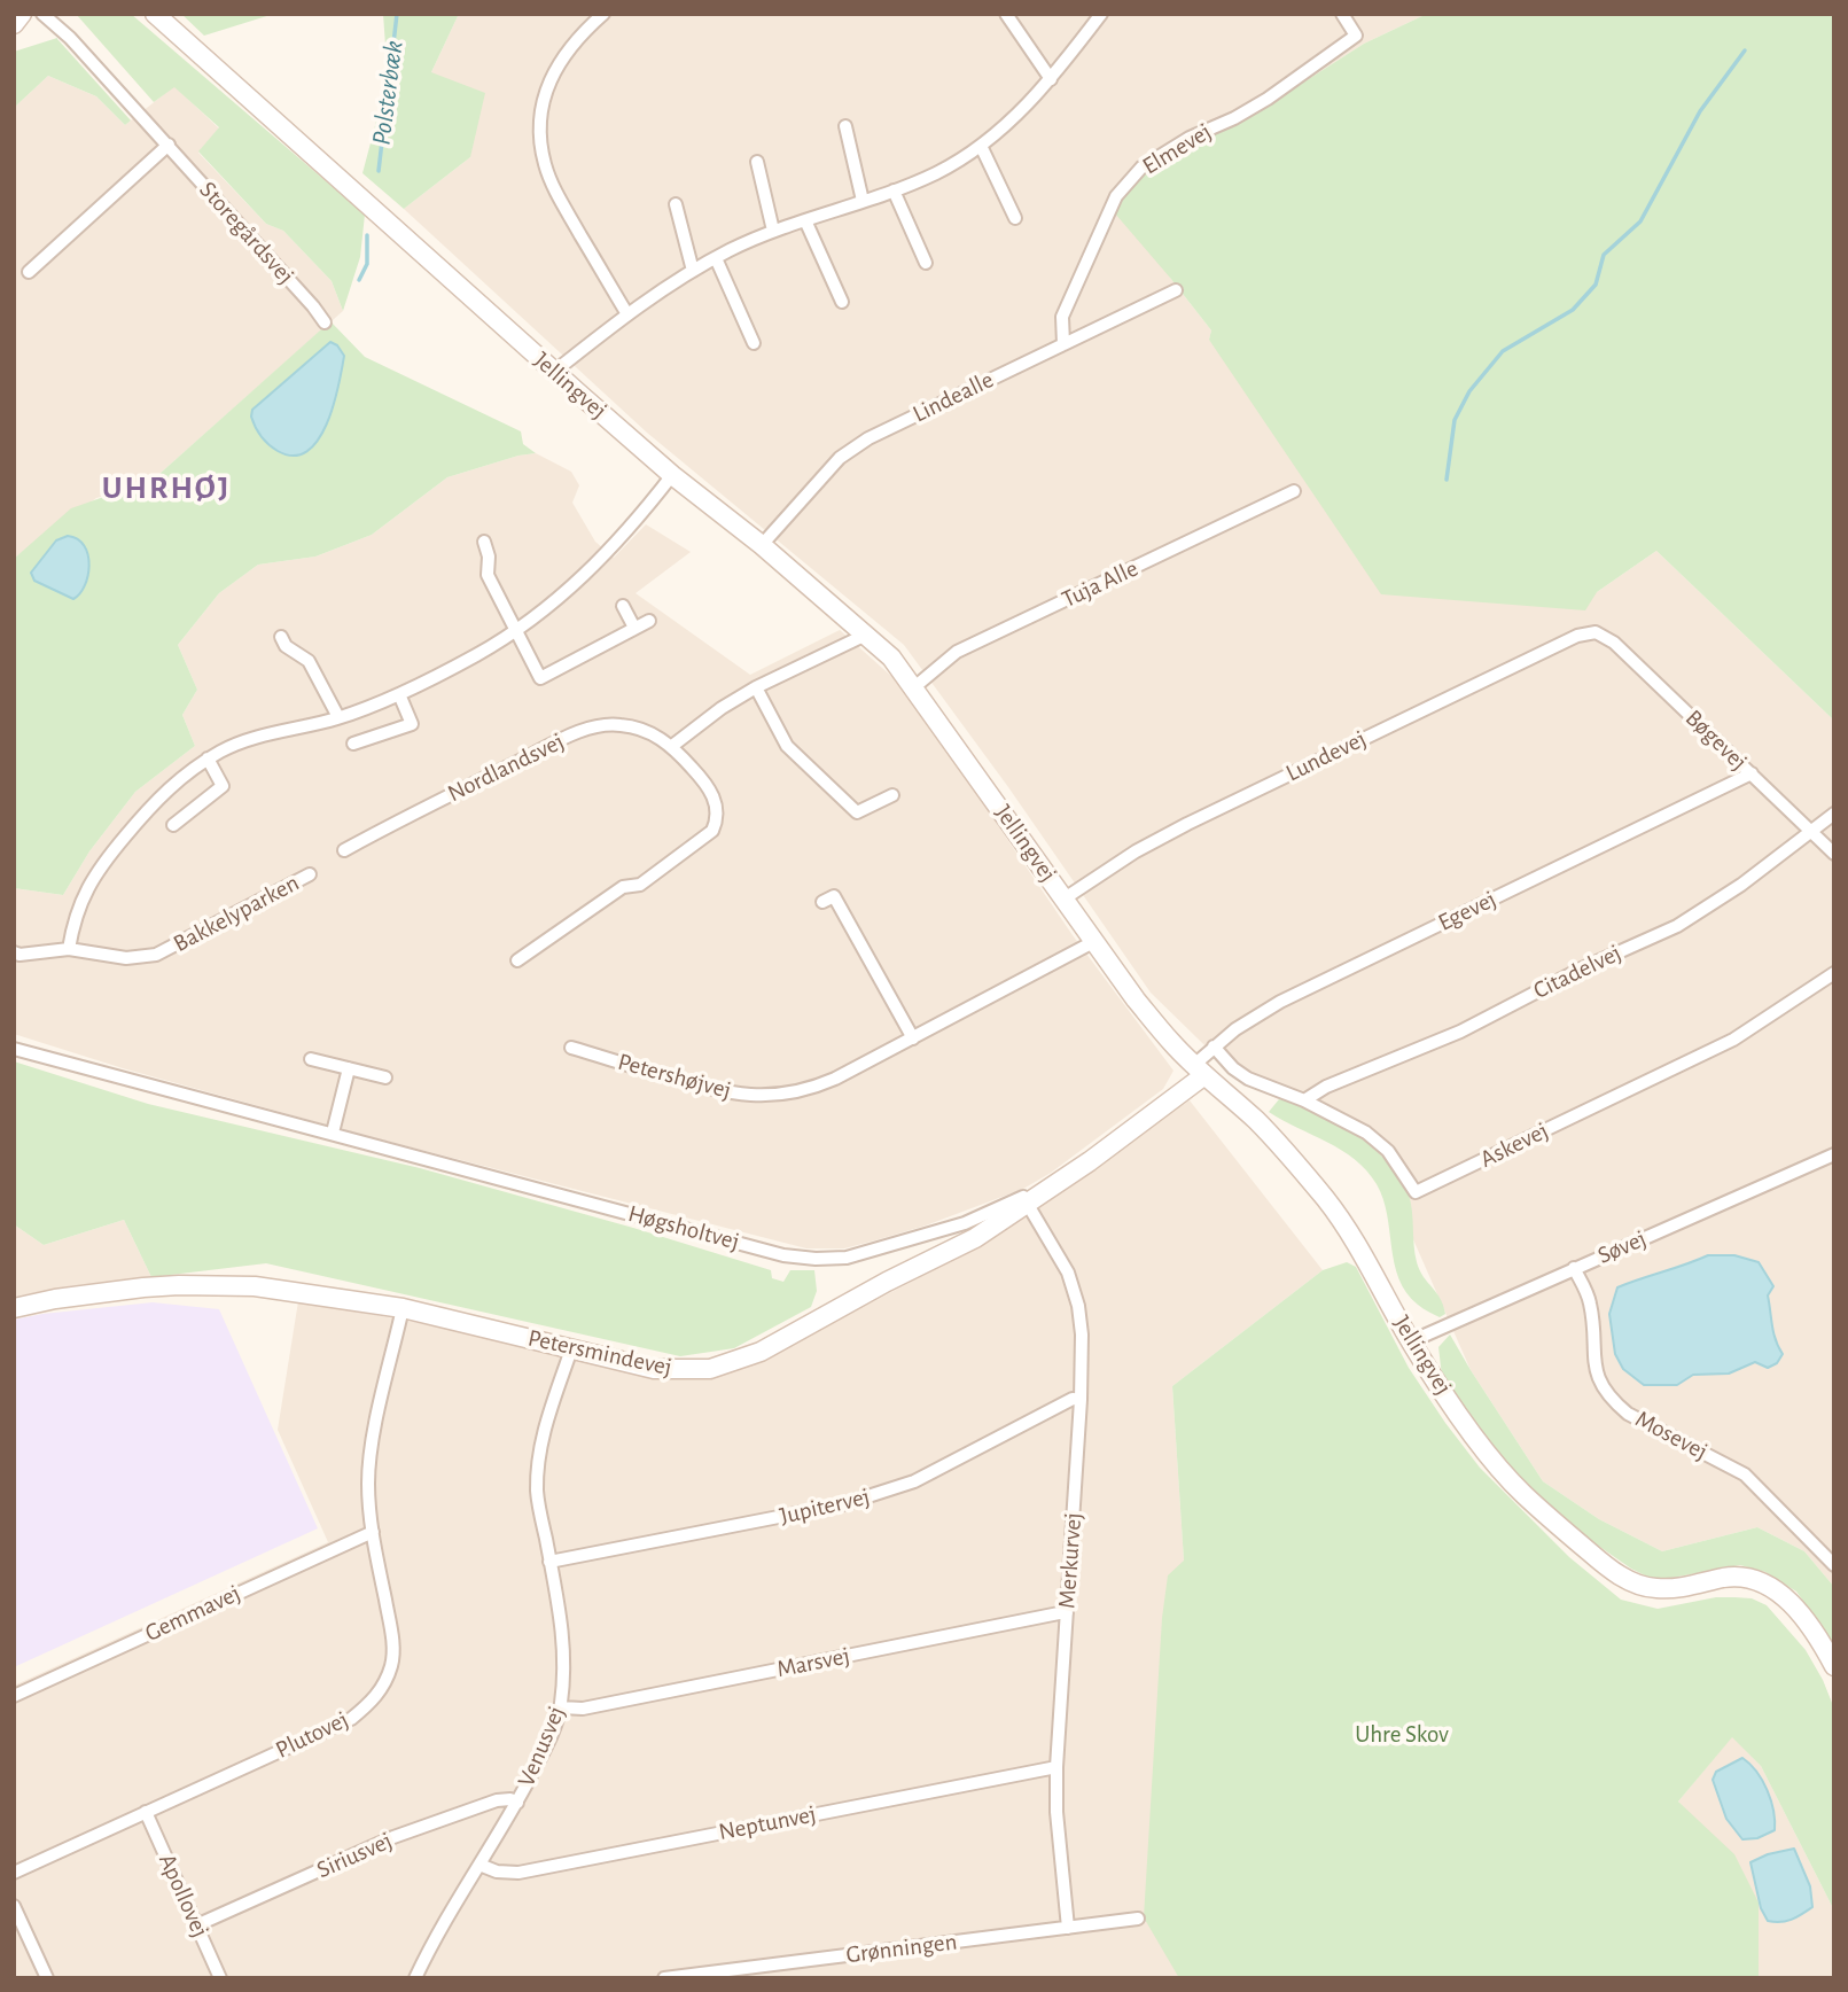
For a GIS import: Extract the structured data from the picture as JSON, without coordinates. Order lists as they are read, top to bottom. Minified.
{"streets":{"main road":["Jellingvej","Petersmindevej"],"street":["Elmevej","Storegårdsvej","Lindealle","Tuja Alle","Bøgevej","Lundevej","Nordlandsvej","Egevej","Bakkelyparken","Citadelvej","Petershøjvej","Askevej","Høgsholtvej","Søvej","Mosevej","Jupitervej","Merkurvej","Gemmavej","Marsvej","Plutovej","Venusvej","Neptunvej","Siriusvej","Apollovej","Grønningen"]},"crossings":[["Elmevej","Lindealle"],["Jellingvej","Lindealle"],["Jellingvej","Tuja Alle"],["Jellingvej","Lundevej"],["Jellingvej","Egevej"],["Jellingvej","Petershøjvej"],["Jellingvej","Søvej"],["Jellingvej","Petersmindevej"],["Bøgevej","Lundevej"],["Bøgevej","Egevej"],["Bøgevej","Citadelvej"],["Egevej","Askevej"],["Egevej","Petersmindevej"],["Citadelvej","Askevej"],["Høgsholtvej","Petersmindevej"],["Høgsholtvej","Merkurvej"],["Søvej","Mosevej"],["Petersmindevej","Merkurvej"],["Petersmindevej","Plutovej"],["Petersmindevej","Venusvej"],["Jupitervej","Merkurvej"],["Jupitervej","Venusvej"],["Merkurvej","Marsvej"],["Merkurvej","Neptunvej"],["Merkurvej","Grønningen"],["Gemmavej","Plutovej"],["Marsvej","Venusvej"],["Plutovej","Apollovej"],["Venusvej","Neptunvej"],["Venusvej","Siriusvej"],["Siriusvej","Apollovej"]],"districts":["UHRHØJ"],"water":["Polsterbæk"],"parks":["Uhre Skov"]}
